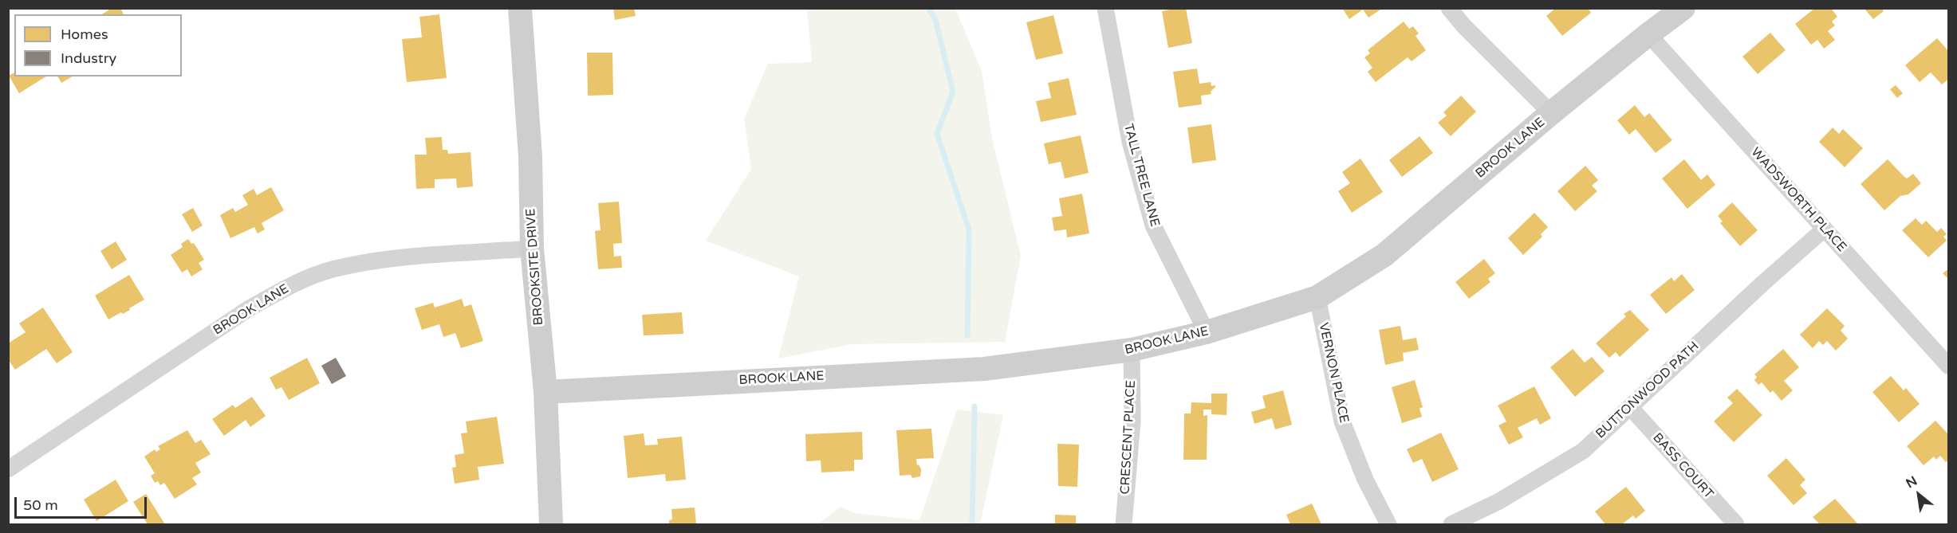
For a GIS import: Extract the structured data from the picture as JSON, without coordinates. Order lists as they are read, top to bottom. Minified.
{"streets":{"street":["BROOK LANE","TALL TREE LANE","WADSWORTH PLACE","BROOKSITE DRIVE","VERNON PLACE","BUTTONWOOD PATH","CRESCENT PLACE","BASS COURT"]},"crossings":[["BROOK LANE","TALL TREE LANE"],["BROOK LANE","WADSWORTH PLACE"],["BROOK LANE","BROOKSITE DRIVE"],["BROOK LANE","VERNON PLACE"],["BROOK LANE","CRESCENT PLACE"],["WADSWORTH PLACE","BUTTONWOOD PATH"],["BUTTONWOOD PATH","BASS COURT"]],"legend":["Homes","Industry"],"scale_bar":"50 m","north":"top left"}
